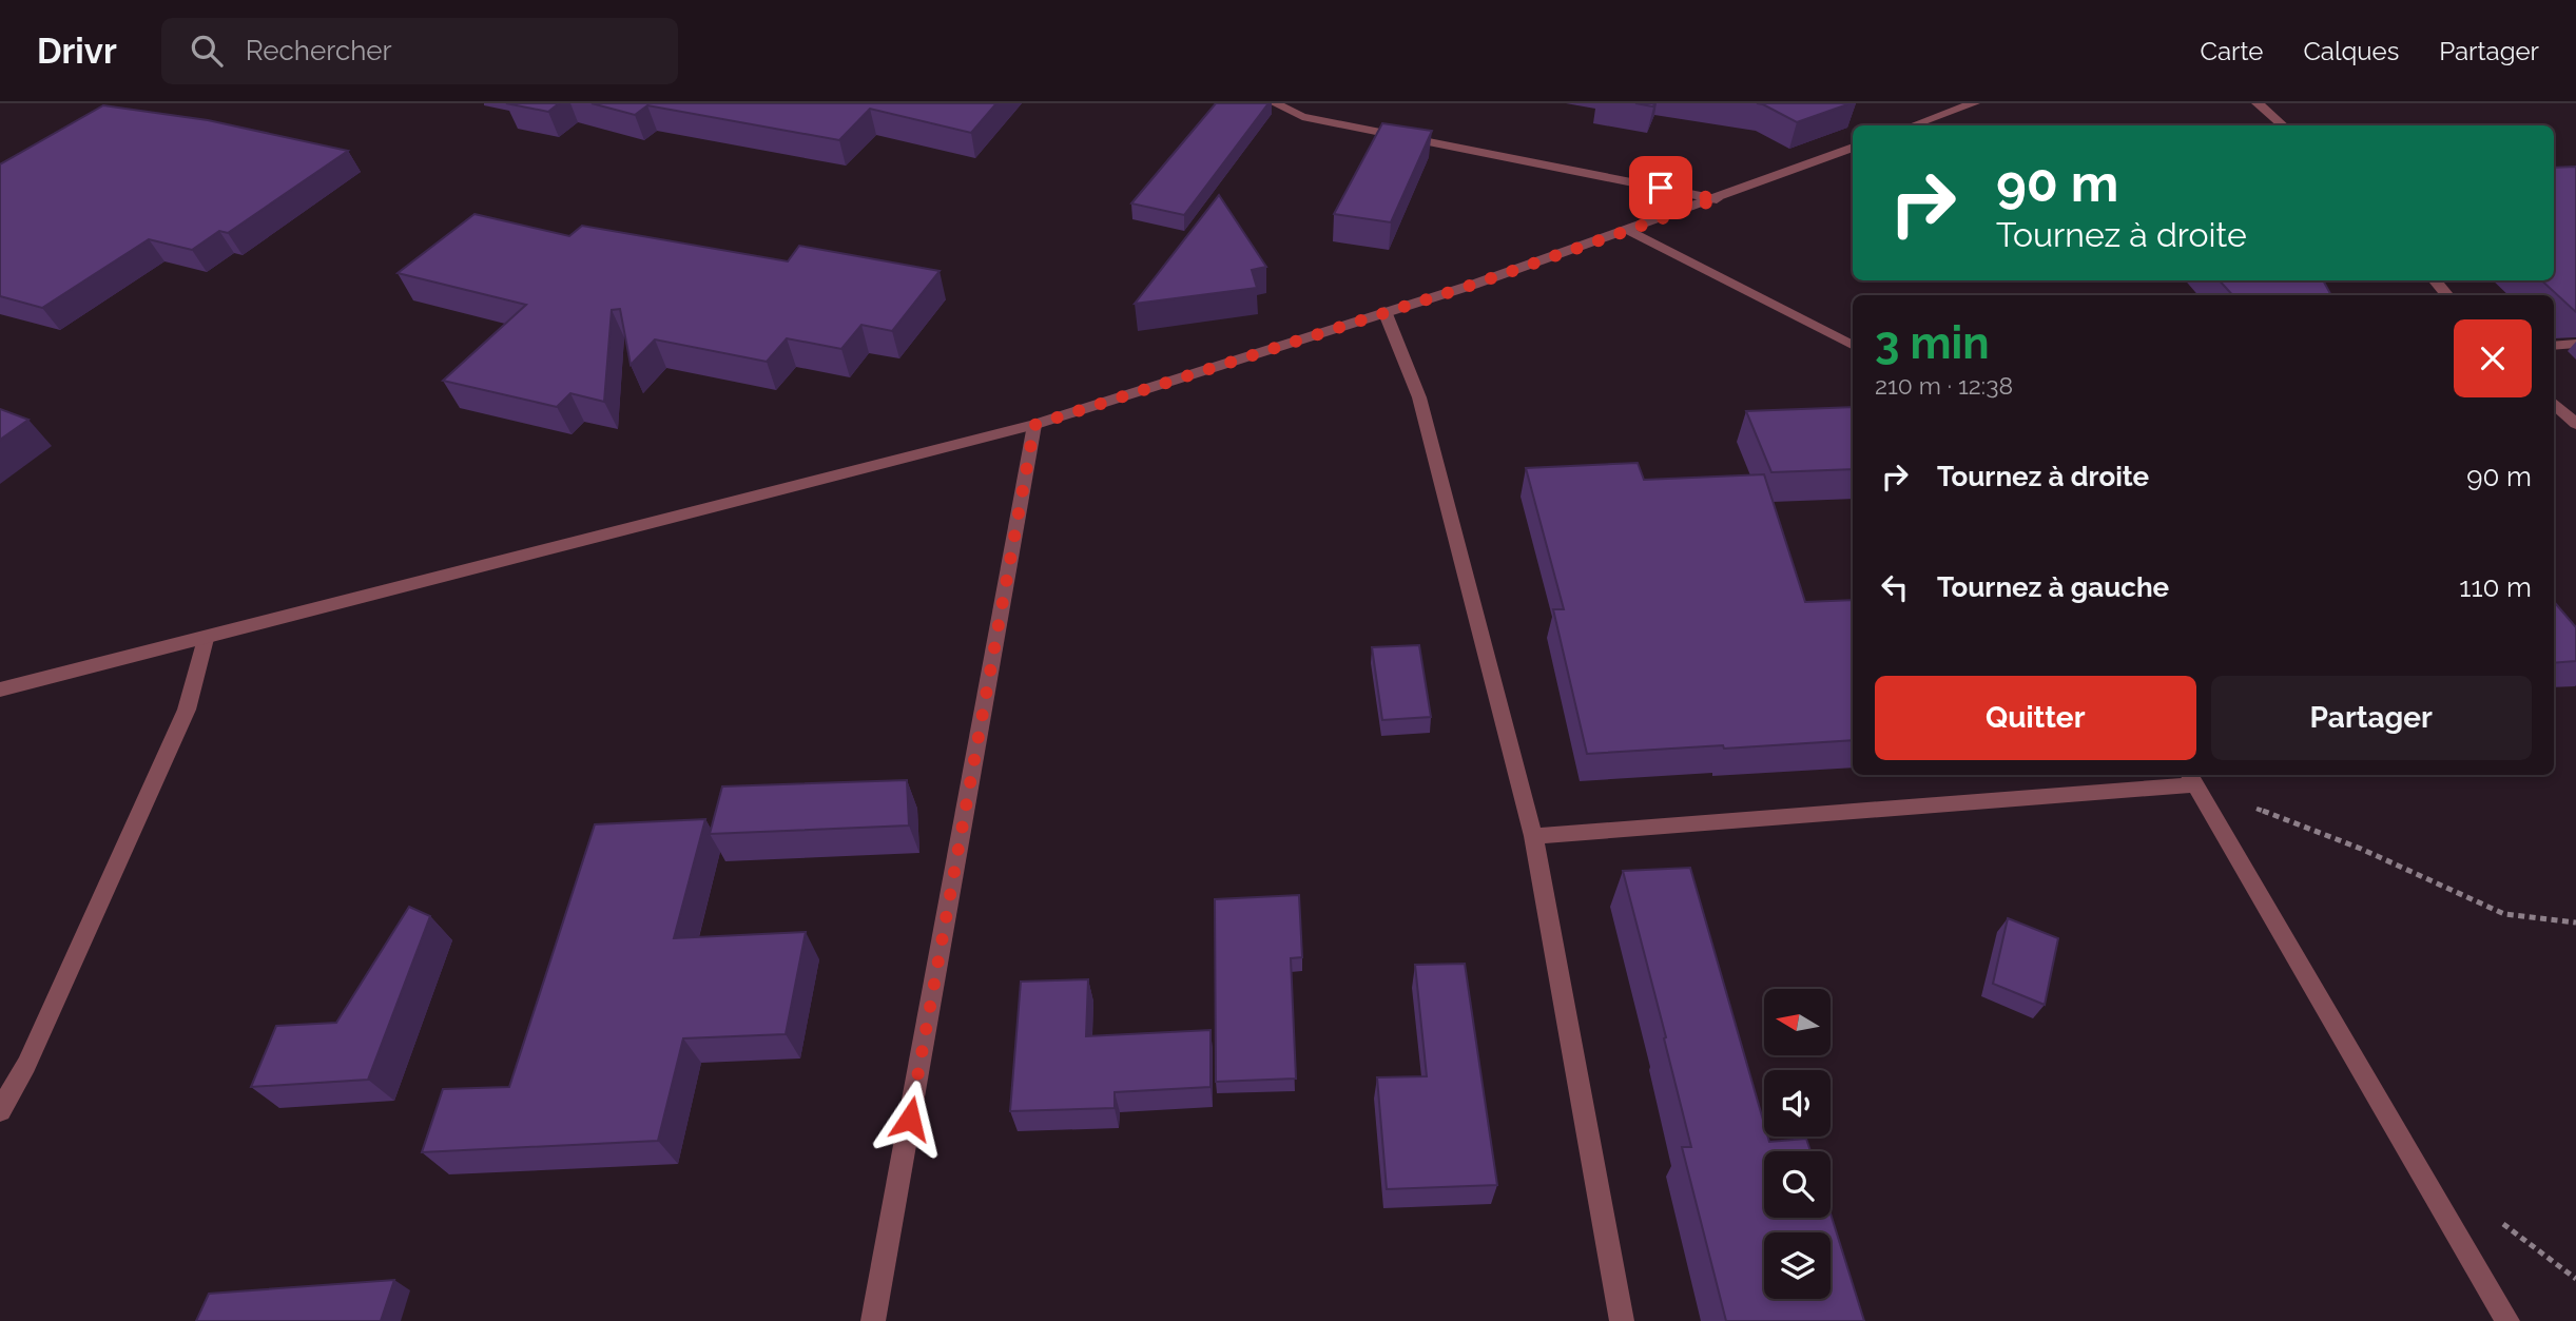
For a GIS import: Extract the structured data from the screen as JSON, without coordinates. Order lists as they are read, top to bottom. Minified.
{"north":"left","page":{"header":"Drivr","search":"Rechercher","nav":["Carte","Calques","Partager"],"turn":["90 m","Tournez à droite"],"heading":["3 min","210 m · 12:38"],"list":[{"name":"Tournez à droite","value":"90 m"},{"name":"Tournez à gauche","value":"110 m"}],"buttons":["Quitter","Partager"]}}
